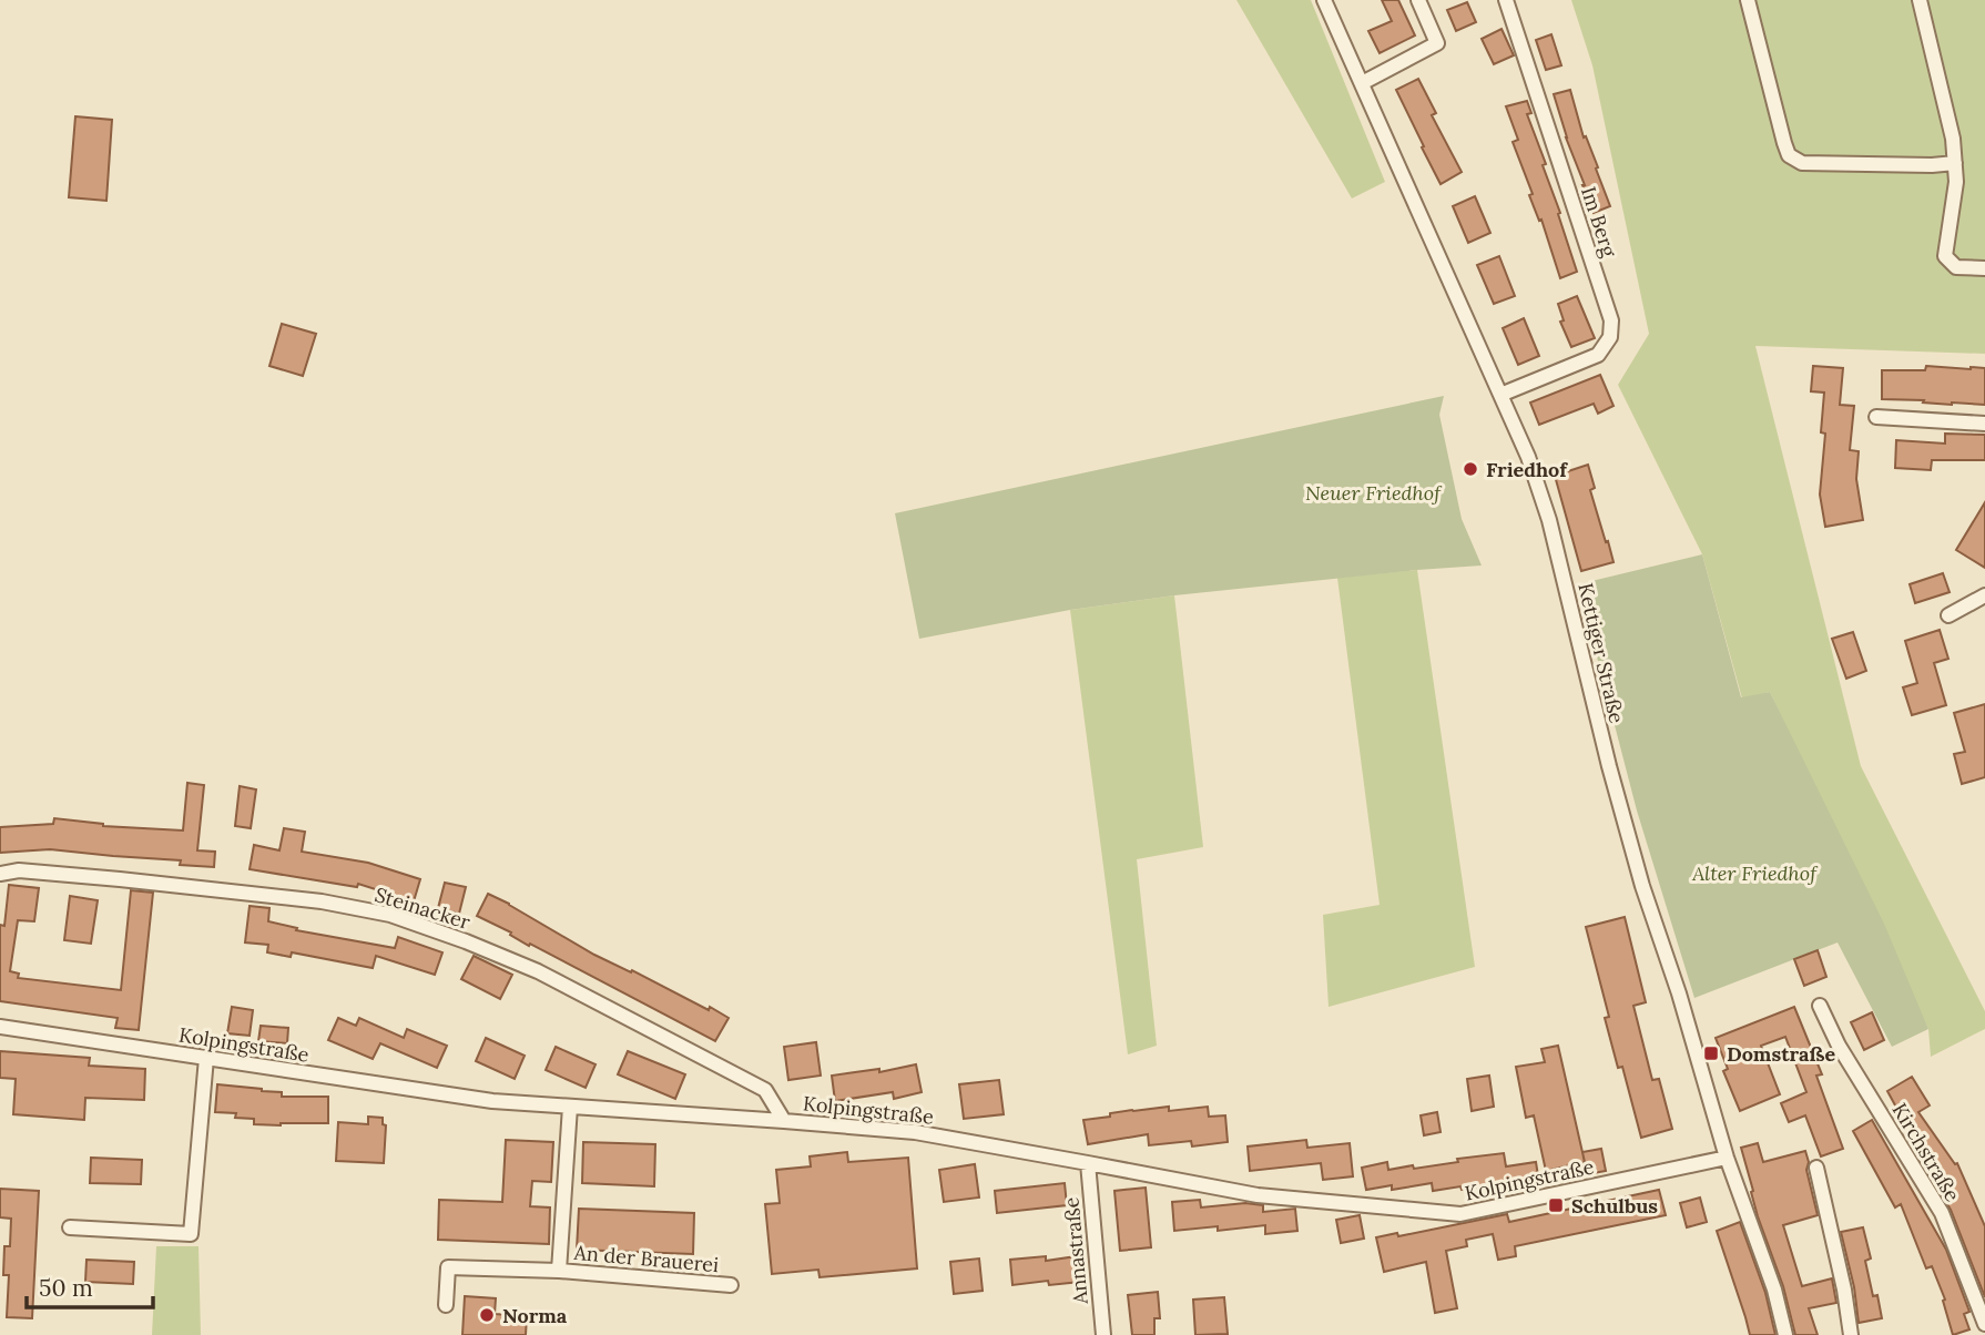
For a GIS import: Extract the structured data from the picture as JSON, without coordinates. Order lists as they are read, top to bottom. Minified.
{"streets":{"street":["Im Berg","Kettiger Straße","Steinacker","Kolpingstraße","Kirchstraße","Annastraße","An der Brauerei"]},"crossings":[["Im Berg","Kettiger Straße"],["Kettiger Straße","Kolpingstraße"],["Steinacker","Kolpingstraße"],["Kolpingstraße","Annastraße"],["Kolpingstraße","An der Brauerei"]],"parks":["Neuer Friedhof","Alter Friedhof"],"places":{"other":["Friedhof","Norma"],"transit":["Domstraße","Schulbus"]},"scale_bar":"50 m"}
